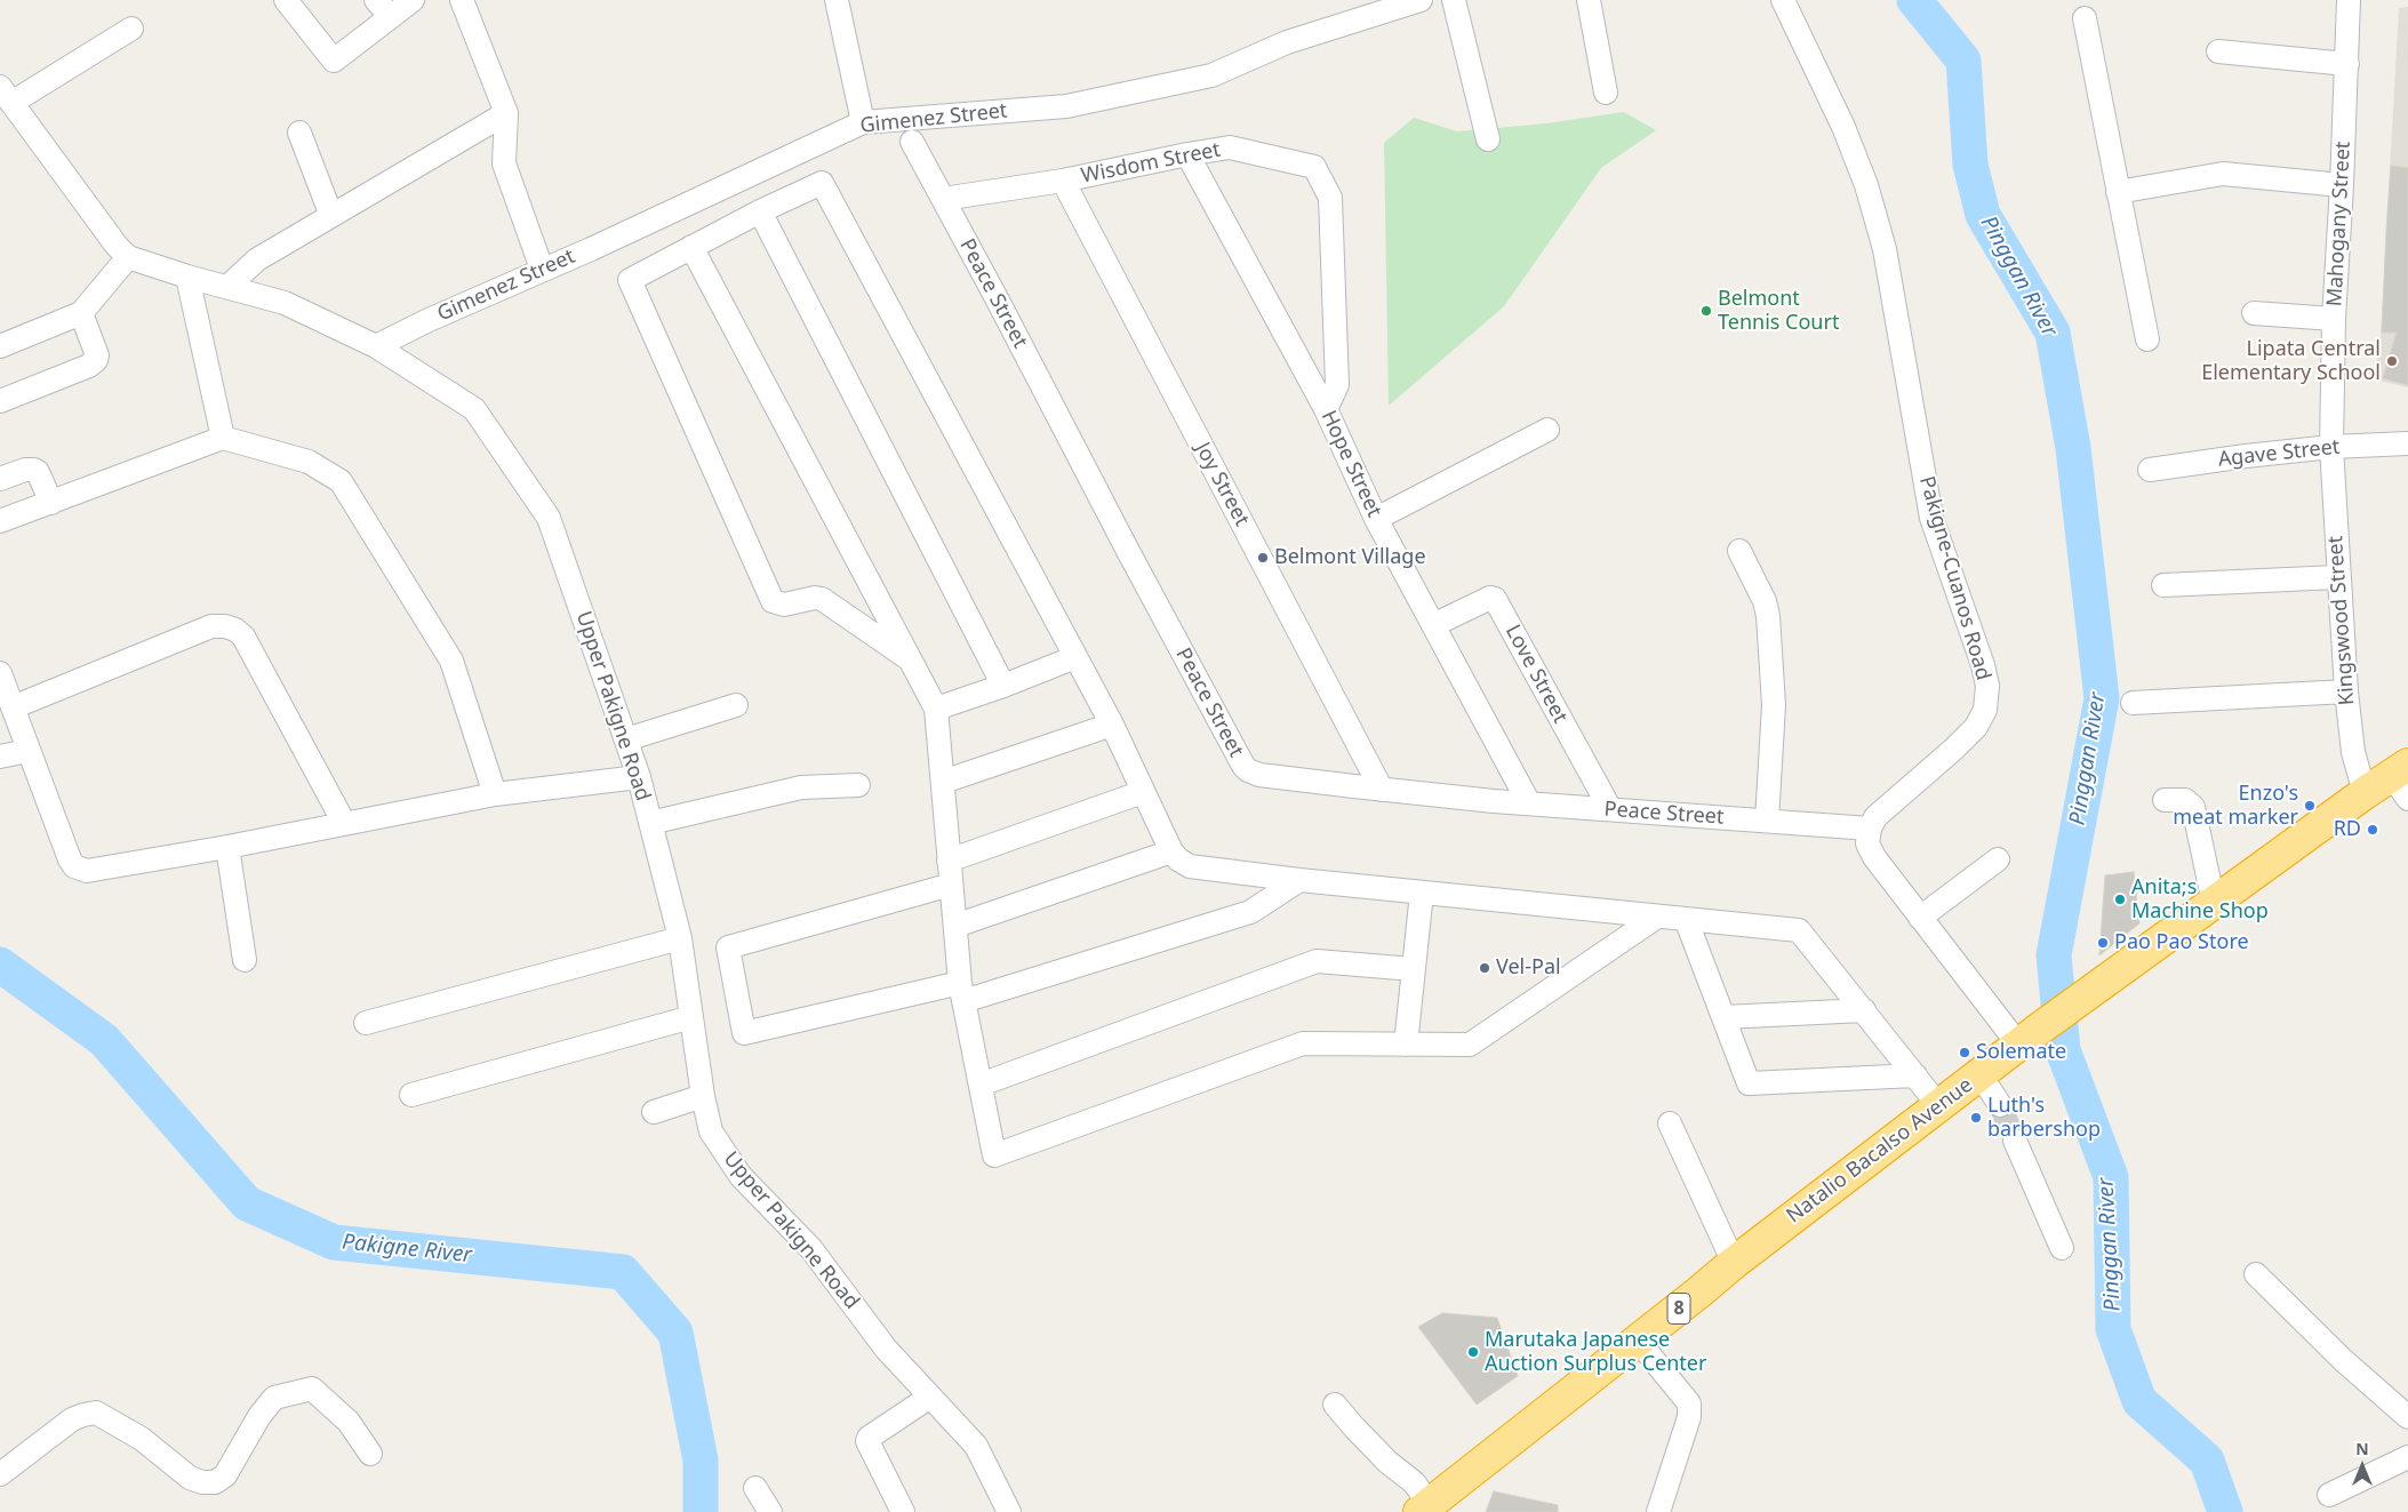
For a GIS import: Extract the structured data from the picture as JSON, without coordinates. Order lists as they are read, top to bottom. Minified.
{"streets":{"highway":["Natalio Bacalso Avenue","8"],"street":["Gimenez Street","Wisdom Street","Mahogany Street","Peace Street","Agave Street","Hope Street","Joy Street","Pakigne-Cuanos Road","Kingswood Street","Love Street","Upper Pakigne Road"]},"crossings":[["Gimenez Street","Upper Pakigne Road"],["Wisdom Street","Peace Street"],["Wisdom Street","Hope Street"],["Wisdom Street","Joy Street"],["Mahogany Street","Agave Street"],["Mahogany Street","Kingswood Street"],["Peace Street","Hope Street"],["Peace Street","Joy Street"],["Peace Street","Pakigne-Cuanos Road"],["Peace Street","Love Street"],["Agave Street","Kingswood Street"],["Hope Street","Love Street"],["Kingswood Street","Natalio Bacalso Avenue"]],"water":["Pinggan River","Pakigne River"],"places":["Belmont Tennis Court","Lipata Central Elementary School","Belmont Village","Enzo's meat marker","RD","Anita;s Machine Shop","Pao Pao Store","Vel-Pal","Solemate","Luth's barbershop","Marutaka Japanese Auction Surplus Center"],"north":"top"}
